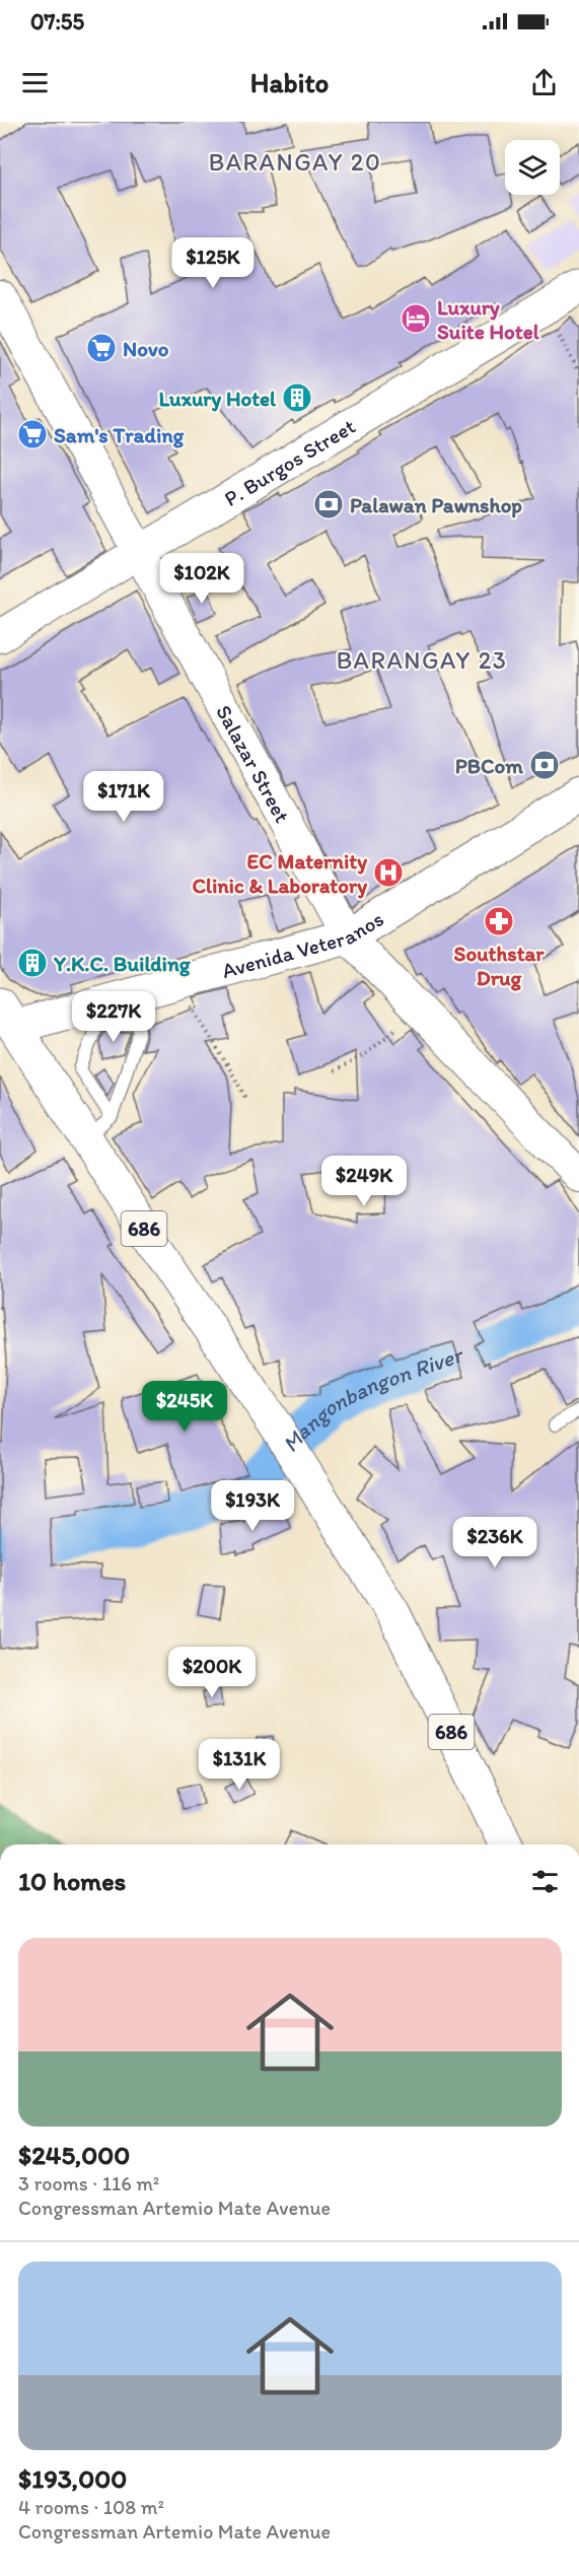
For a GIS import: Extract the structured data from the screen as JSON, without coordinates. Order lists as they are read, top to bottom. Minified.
{"streets":{"main road":["Avenida Veteranos","686"],"street":["P. Burgos Street","Salazar Street"]},"crossings":[["P. Burgos Street","Salazar Street"],["Salazar Street","Avenida Veteranos"],["Avenida Veteranos","686"]],"districts":["BARANGAY 20","BARANGAY 23"],"water":["Mangonbangon River"],"places":{"hotel":["Luxury Suite Hotel"],"supermarket":["Novo","Sam's Trading"],"building":["Luxury Hotel","Y.K.C. Building"],"bank":["Palawan Pawnshop","PBCom"],"hospital":["EC Maternity Clinic & Laboratory"],"pharmacy":["Southstar Drug"]},"page":{"status":"07:55","header":"Habito","price":["$125K","$102K","$171K","$227K","$249K","$245K","$193K","$236K","$200K","$131K"],"heading":"10 homes","list":[{"name":"$245,000","note":"3 rooms · 116 m² · Congressman Artemio Mate Avenue"},{"name":"$193,000","note":"4 rooms · 108 m² · Congressman Artemio Mate Avenue"}]}}
